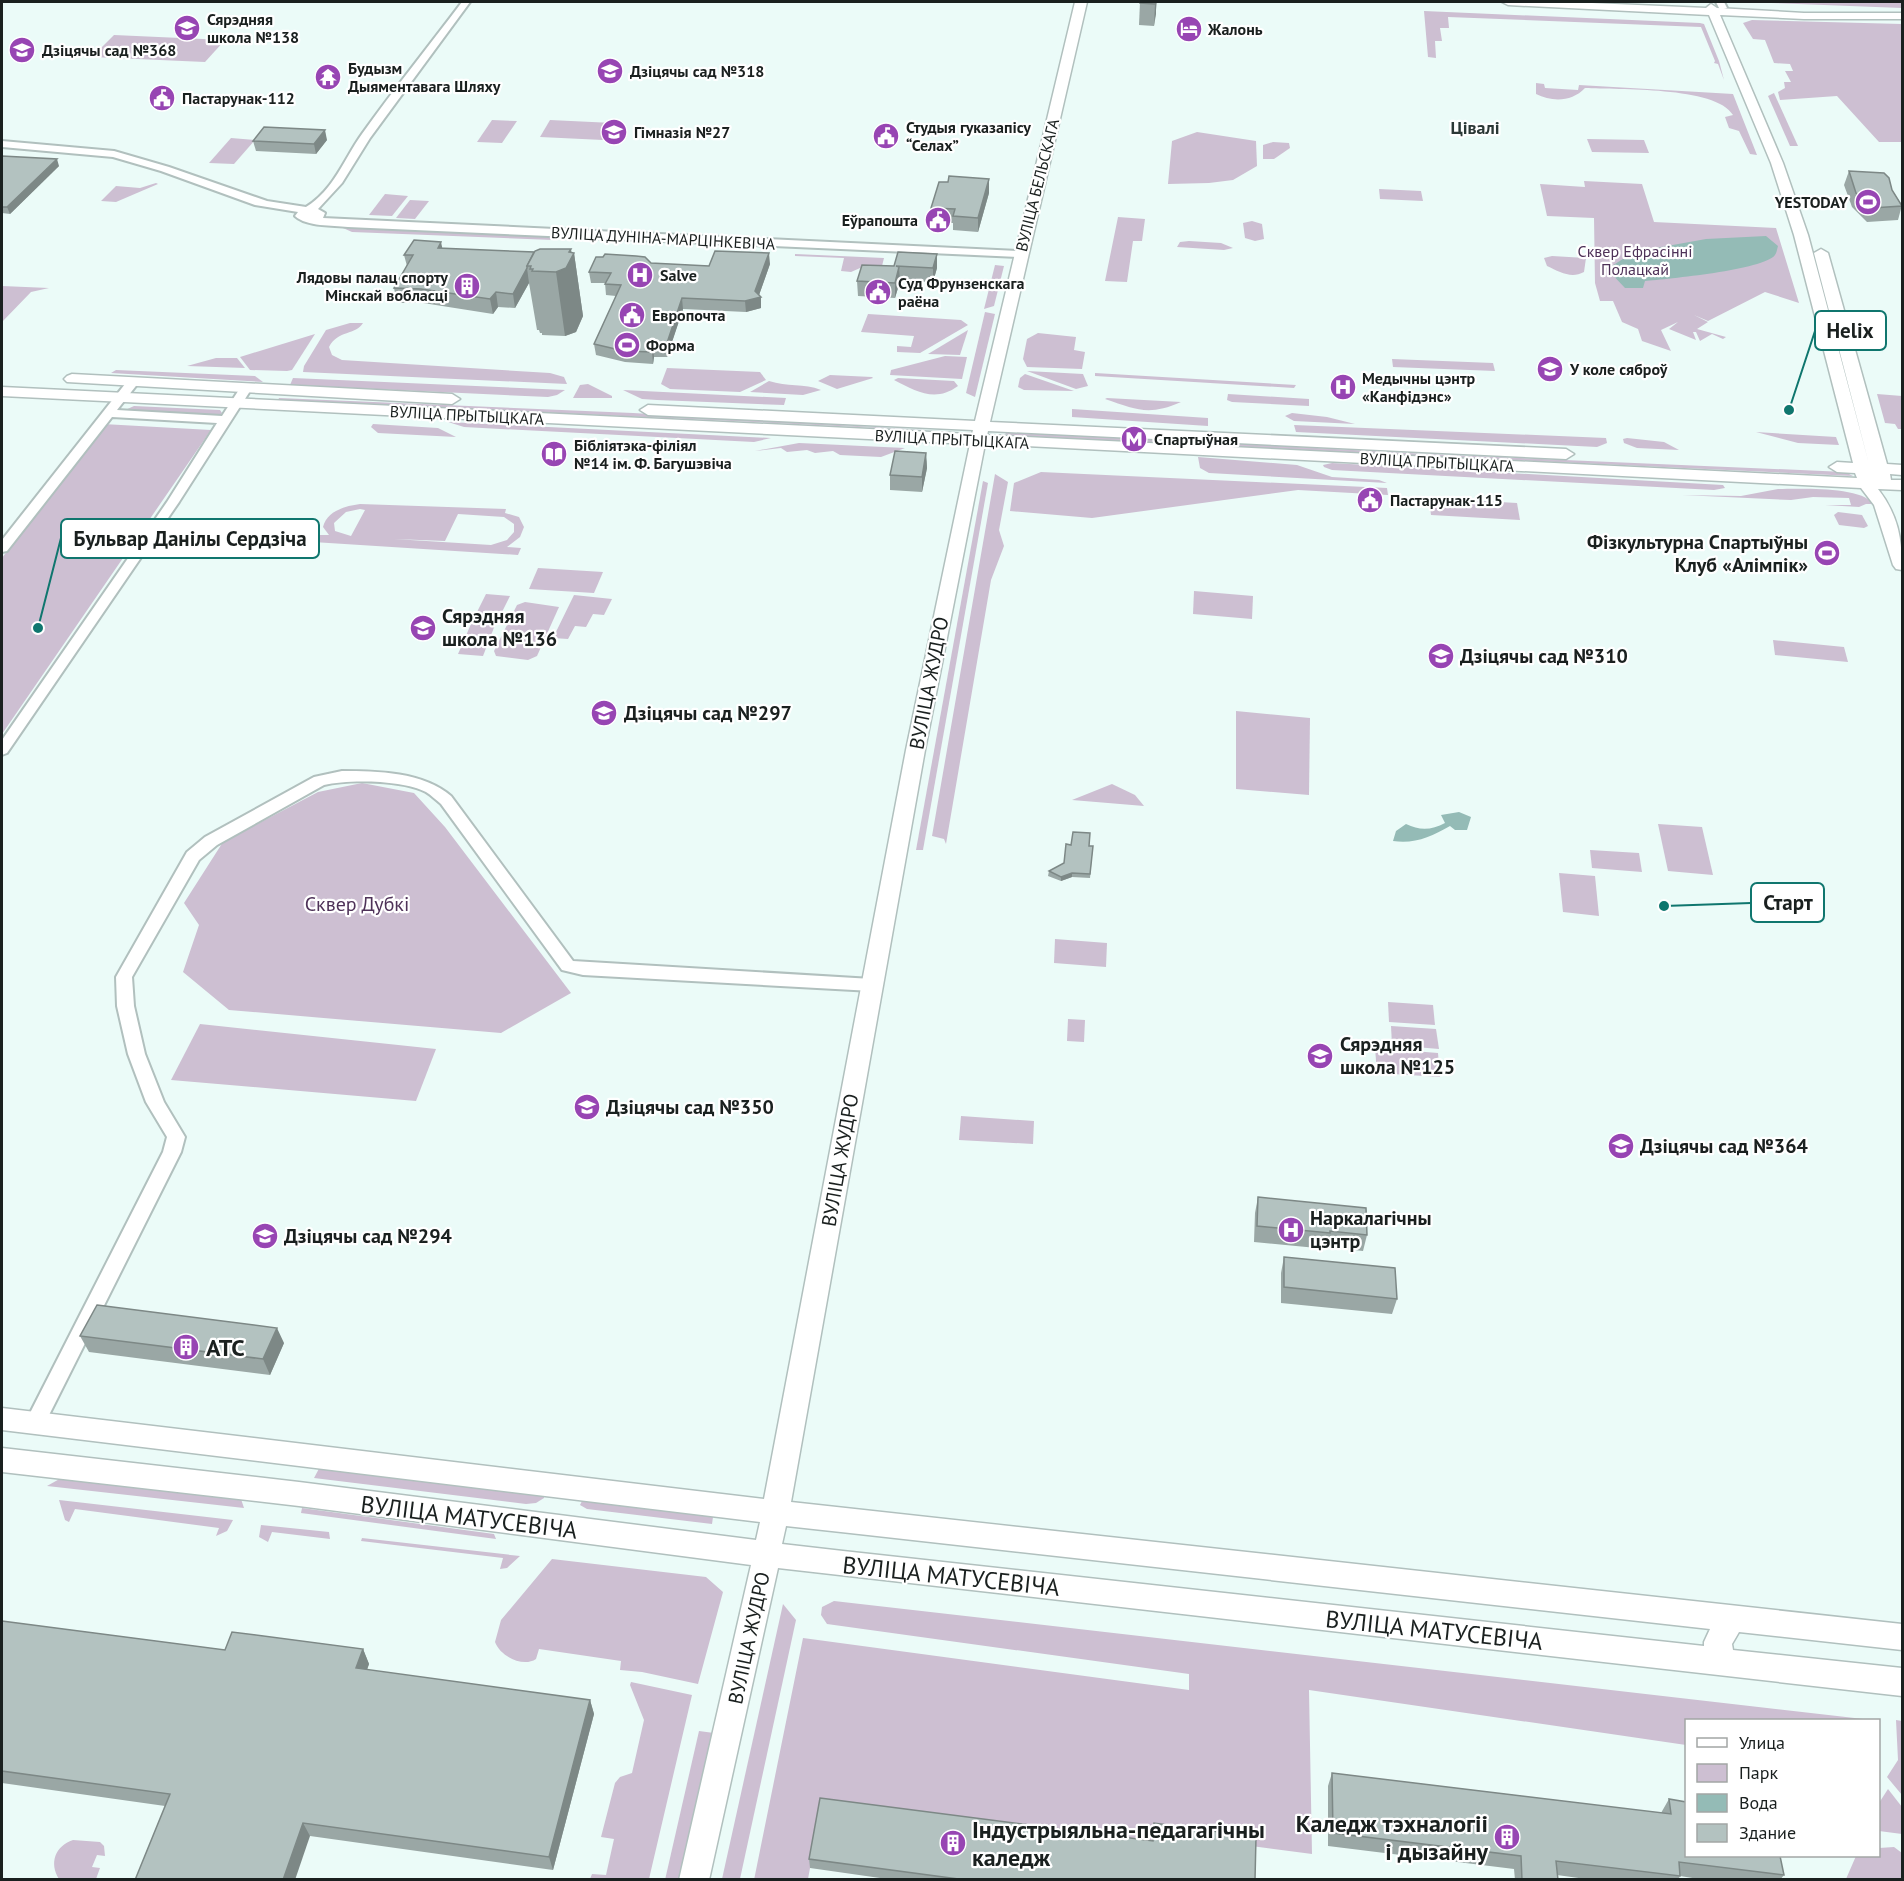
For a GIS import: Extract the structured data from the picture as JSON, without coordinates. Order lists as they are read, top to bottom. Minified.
{"streets":{"main road":["ВУЛІЦА БЕЛЬСКАГА","ВУЛІЦА ПРЫТЫЦКАГА","ВУЛІЦА ЖУДРО","ВУЛІЦА МАТУСЕВІЧА"],"street":["ВУЛІЦА ДУНІНА-МАРЦІНКЕВІЧА"]},"crossings":[["ВУЛІЦА БЕЛЬСКАГА","ВУЛІЦА ДУНІНА-МАРЦІНКЕВІЧА"],["ВУЛІЦА БЕЛЬСКАГА","ВУЛІЦА ПРЫТЫЦКАГА"],["ВУЛІЦА БЕЛЬСКАГА","ВУЛІЦА ЖУДРО"],["ВУЛІЦА ПРЫТЫЦКАГА","ВУЛІЦА ЖУДРО"],["ВУЛІЦА ЖУДРО","ВУЛІЦА МАТУСЕВІЧА"]],"districts":["Цівалі"],"parks":["Сквер Ефрасінні Полацкай","Сквер Дубкі"],"places":{"school or university":["Сярэдняя школа №138","Дзіцячы сад №368","Дзіцячы сад №318","Гімназія №27","У коле сяброў","Сярэдняя школа №136","Дзіцячы сад №310","Дзіцячы сад №297","Сярэдняя школа №125","Дзіцячы сад №350","Дзіцячы сад №364","Дзіцячы сад №294"],"hotel":["Жалонь"],"temple":["Будызм Дыяментавага Шляху"],"public building":["Пастарунак-112","Студыя гуказапісу “Селах”","Еўрапошта","Суд Фрунзенскага раёна","Европочта","Пастарунак-115"],"sports":["YESTODAY","Форма","Фізкультурна Спартыўны Клуб «Алімпік»"],"hospital":["Salve","Медычны цэнтр «Канфідэнс»","Наркалагічны цэнтр"],"building":["Лядовы палац спорту Мінскай вобласці","АТС","Каледж тэхналогіі і дызайну","Індустрыяльна-педагагічны каледж"],"other":["Helix","Бульвар Данілы Сердзіча","Старт"],"metro station":["Спартыўная"],"library":["Бібліятэка-філіял №14 ім. Ф. Багушэвіча"]},"legend":["Улица","Парк","Вода","Здание"]}
